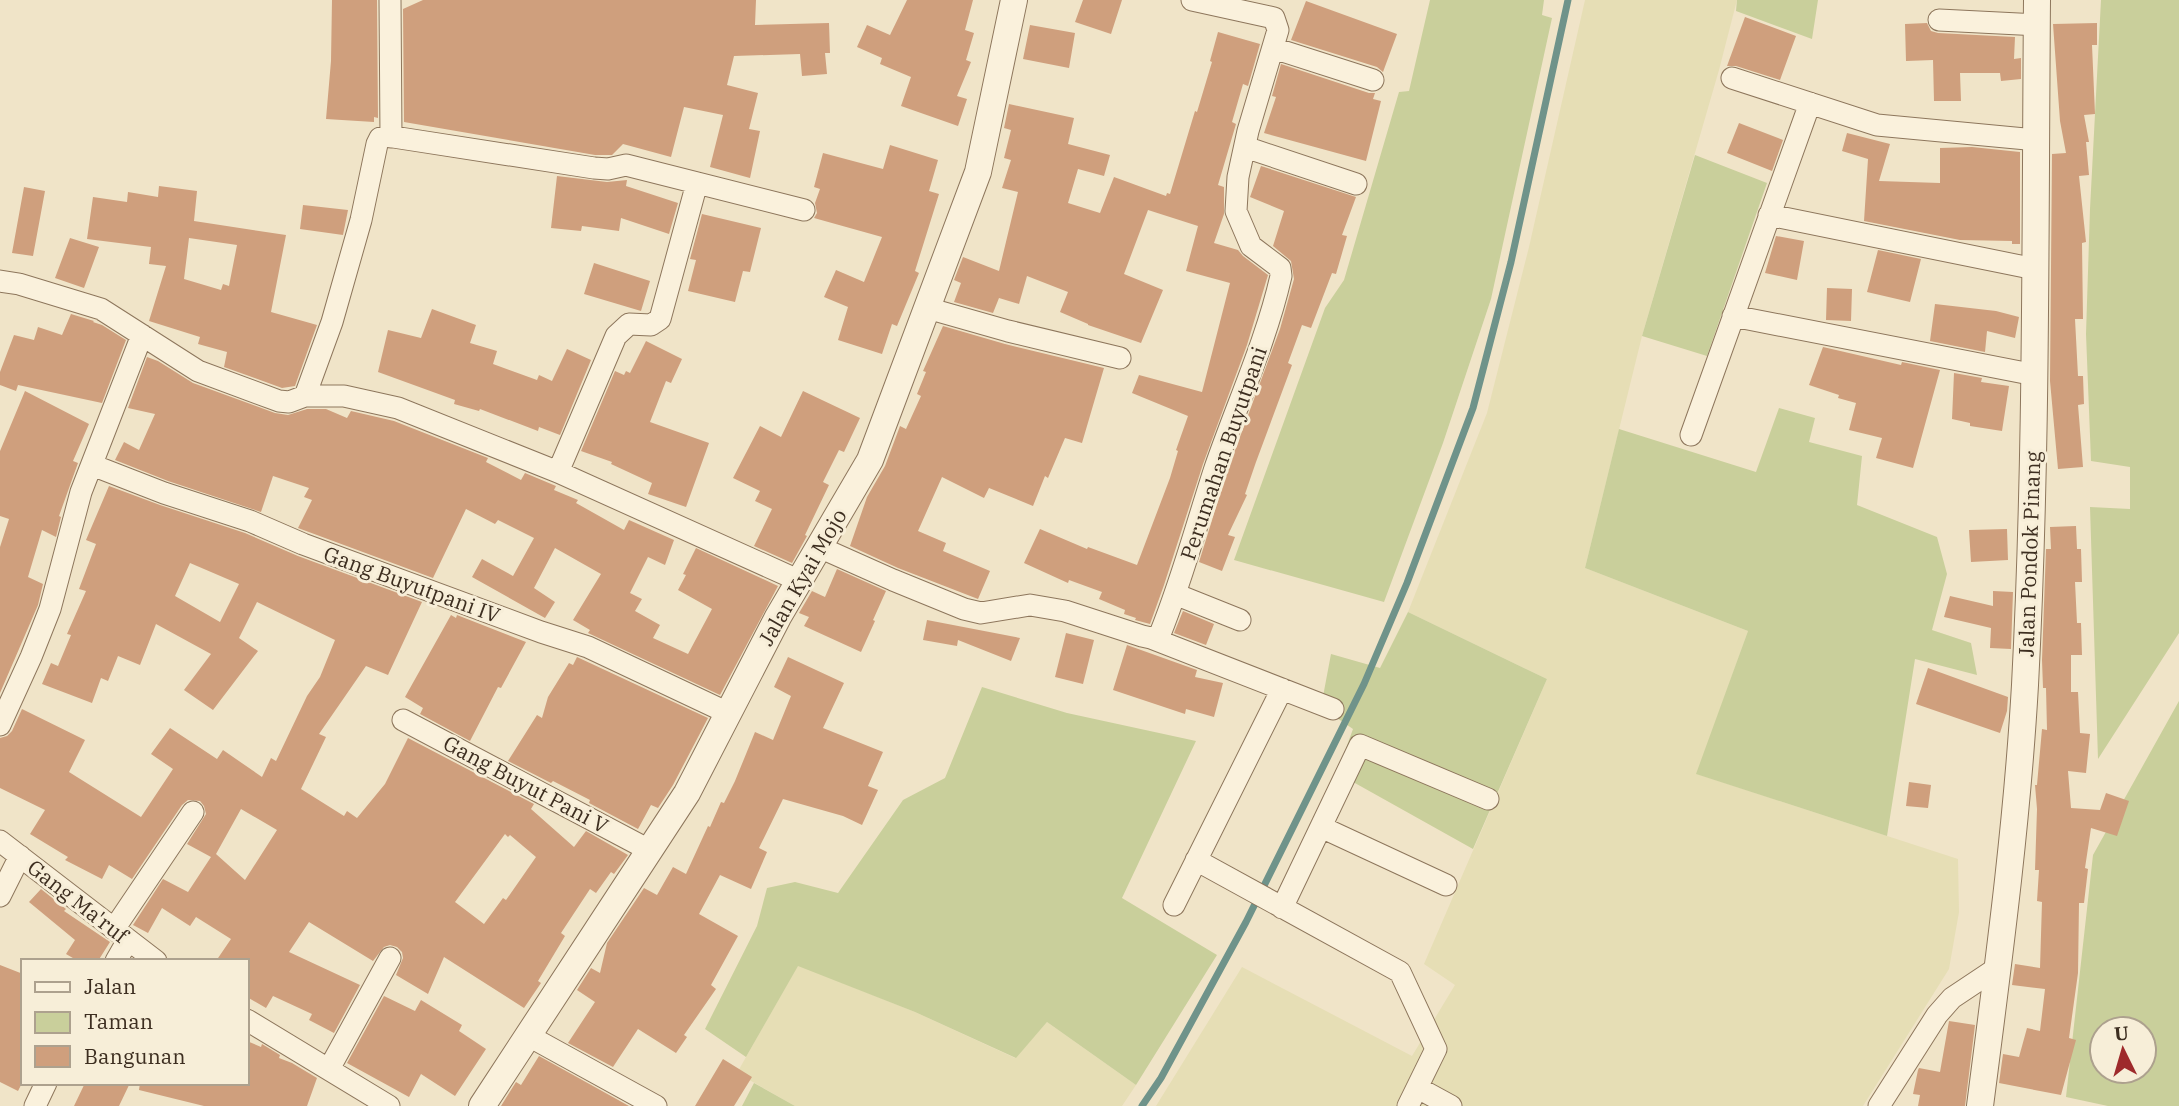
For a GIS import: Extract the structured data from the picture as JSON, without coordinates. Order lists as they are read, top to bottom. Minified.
{"streets":{"street":["Perumahan Buyutpani","Jalan Pondok Pinang","Jalan Kyai Mojo","Gang Buyutpani IV","Gang Buyut Pani V","Gang Ma'ruf"]},"crossings":[["Jalan Kyai Mojo","Gang Buyutpani IV"],["Jalan Kyai Mojo","Gang Buyut Pani V"]],"legend":["Jalan","Taman","Bangunan"],"north":"top"}
